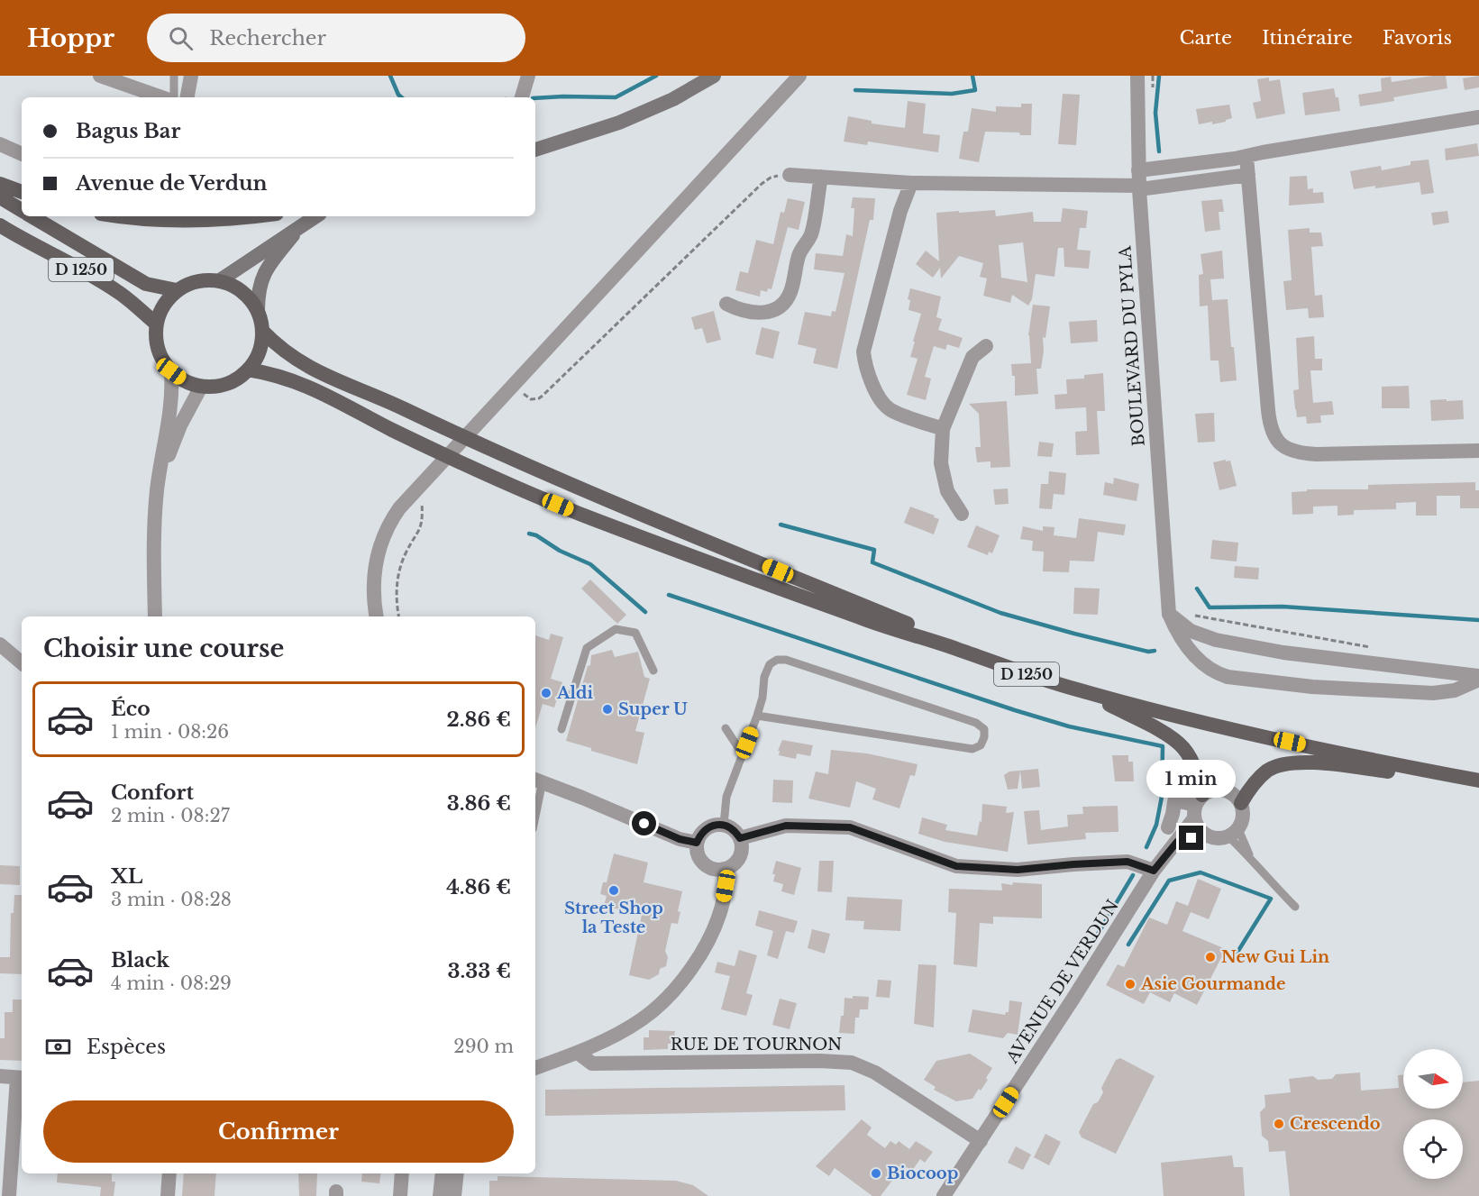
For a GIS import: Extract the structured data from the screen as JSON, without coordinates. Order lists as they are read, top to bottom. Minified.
{"streets":{"main road":["D 1250"],"street":["BOULEVARD DU PYLA","AVENUE DE VERDUN","RUE DE TOURNON"]},"crossings":[["AVENUE DE VERDUN","RUE DE TOURNON"]],"places":["Aldi","Super U","Street Shop la Teste","New Gui Lin","Asie Gourmande","Crescendo","Biocoop"],"north":"right","page":{"header":"Hoppr","search":"Rechercher","nav":["Carte","Itinéraire","Favoris"],"banner":["Bagus Bar","Avenue de Verdun"],"heading":"Choisir une course","list":[{"name":"Éco","note":"1 min · 08:26","value":"2.86 €"},{"name":"Confort","note":"2 min · 08:27","value":"3.86 €"},{"name":"XL","note":"3 min · 08:28","value":"4.86 €"},{"name":"Black","note":"4 min · 08:29","value":"3.33 €"}],"bubble":"1 min","pay":["Espèces","290 m"],"buttons":"Confirmer"}}
